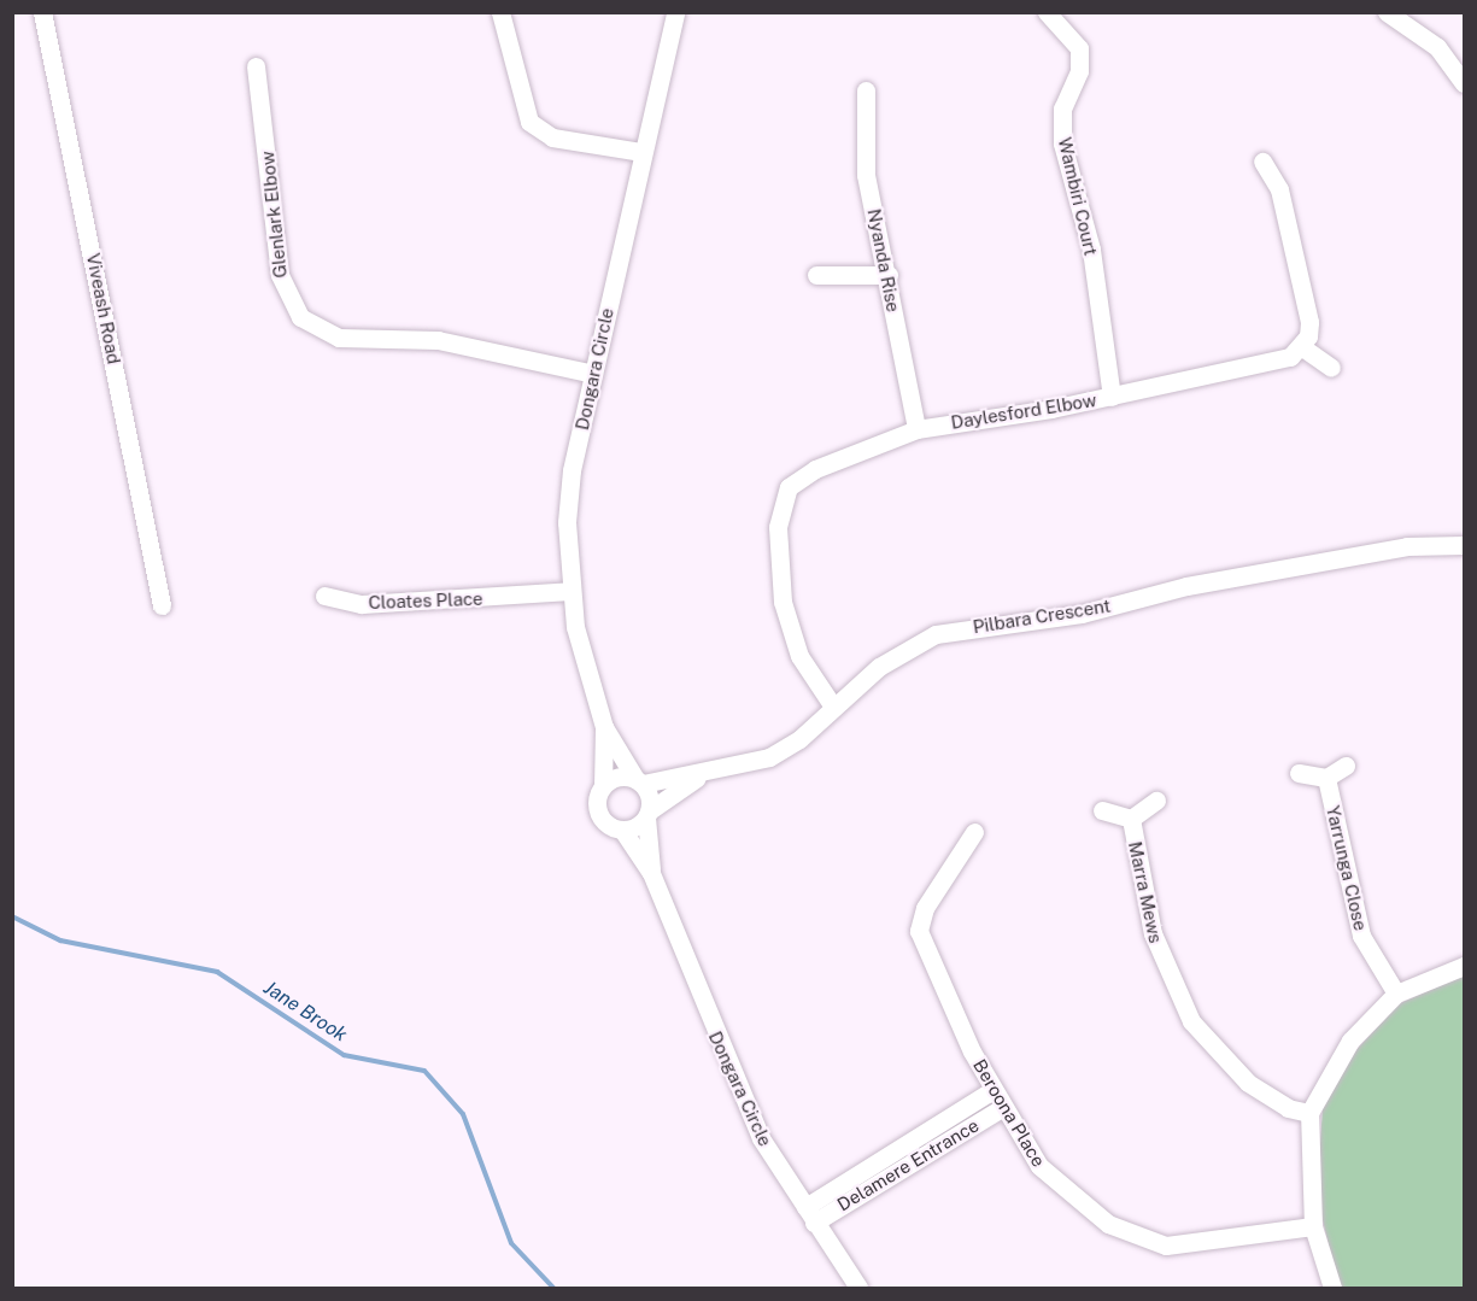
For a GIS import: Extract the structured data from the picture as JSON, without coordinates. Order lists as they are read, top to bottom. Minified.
{"streets":{"street":["Wambiri Court","Glenlark Elbow","Nyanda Rise","Viveash Road","Dongara Circle","Daylesford Elbow","Cloates Place","Pilbara Crescent","Yarrunga Close","Marra Mews","Beroona Place","Delamere Entrance"]},"crossings":[["Wambiri Court","Daylesford Elbow"],["Glenlark Elbow","Dongara Circle"],["Nyanda Rise","Daylesford Elbow"],["Dongara Circle","Cloates Place"],["Dongara Circle","Pilbara Crescent"],["Dongara Circle","Delamere Entrance"],["Daylesford Elbow","Pilbara Crescent"],["Beroona Place","Delamere Entrance"]],"water":["Jane Brook"]}
